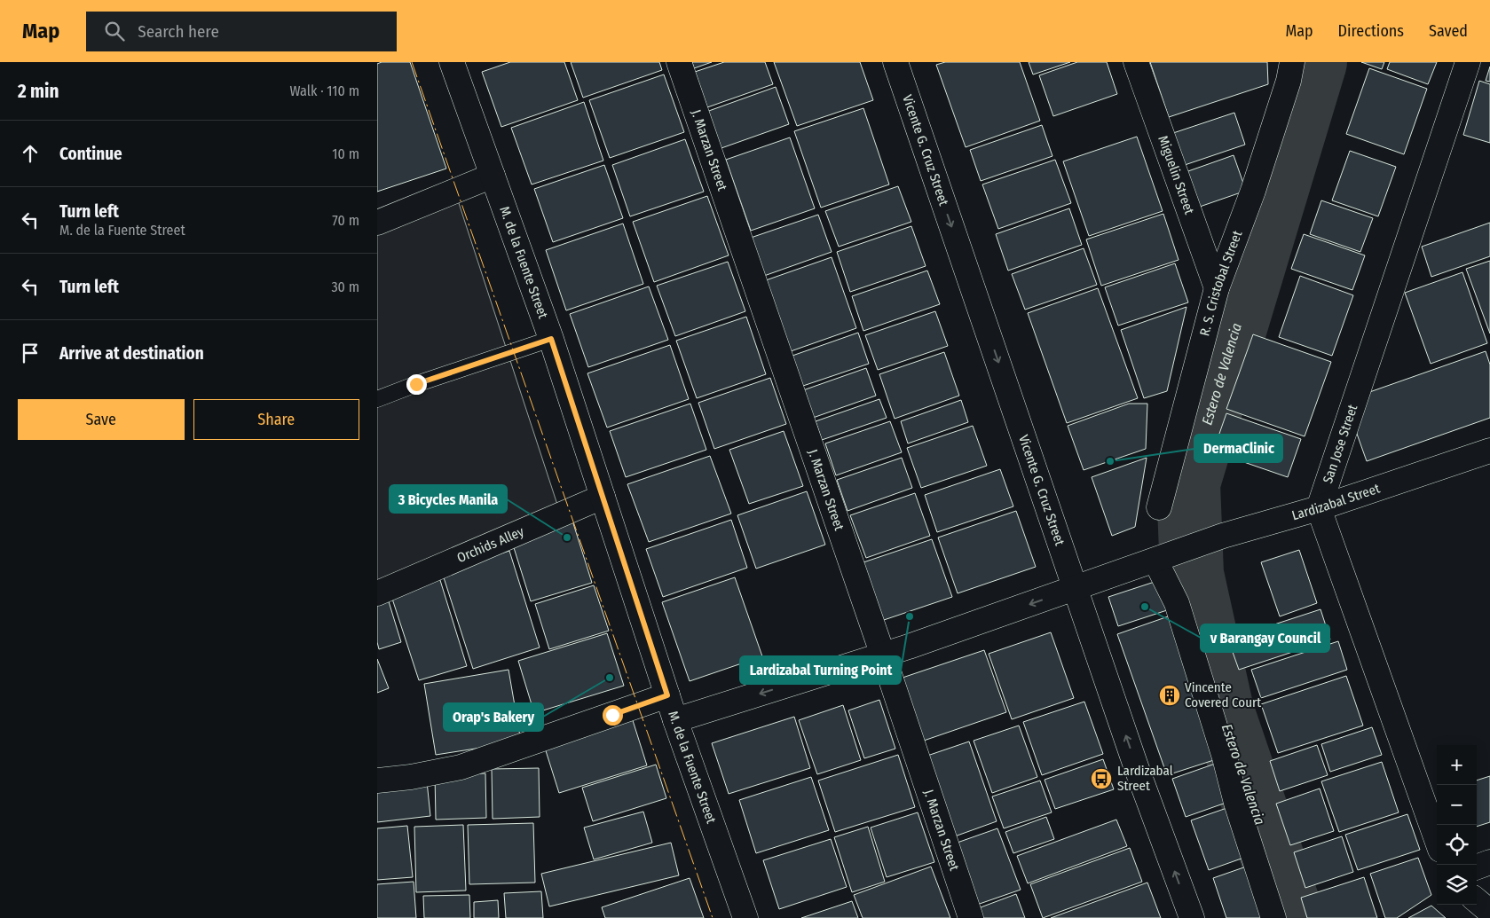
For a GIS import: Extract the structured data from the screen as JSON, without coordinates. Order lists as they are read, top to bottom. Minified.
{"streets":{"street":["J. Marzan Street","Vicente G. Cruz Street","Miguelin Street","M. de la Fuente Street","R. S. Cristobal Street","San Jose Street","Lardizabal Street","Orchids Alley"]},"crossings":[["J. Marzan Street","Lardizabal Street"],["Vicente G. Cruz Street","Lardizabal Street"],["Miguelin Street","R. S. Cristobal Street"],["M. de la Fuente Street","Lardizabal Street"],["M. de la Fuente Street","Orchids Alley"],["San Jose Street","Lardizabal Street"]],"one_way":["Lardizabal Street"],"water":["Estero de Valencia"],"places":{"other":["DermaClinic","3 Bicycles Manila","v Barangay Council","Lardizabal Turning Point","Orap's Bakery"],"building":["Vincente Covered Court"],"bus stop":["Lardizabal Street"]},"page":{"header":"Map","search":"Search here","nav":["Map","Directions","Saved"],"heading":["2 min","Walk · 110 m"],"list":[["Continue","10 m"],["Turn left","M. de la Fuente Street","70 m"],["Turn left","30 m"],"Arrive at destination"],"buttons":["Save","Share"],"map_buttons":["+","−"]}}
